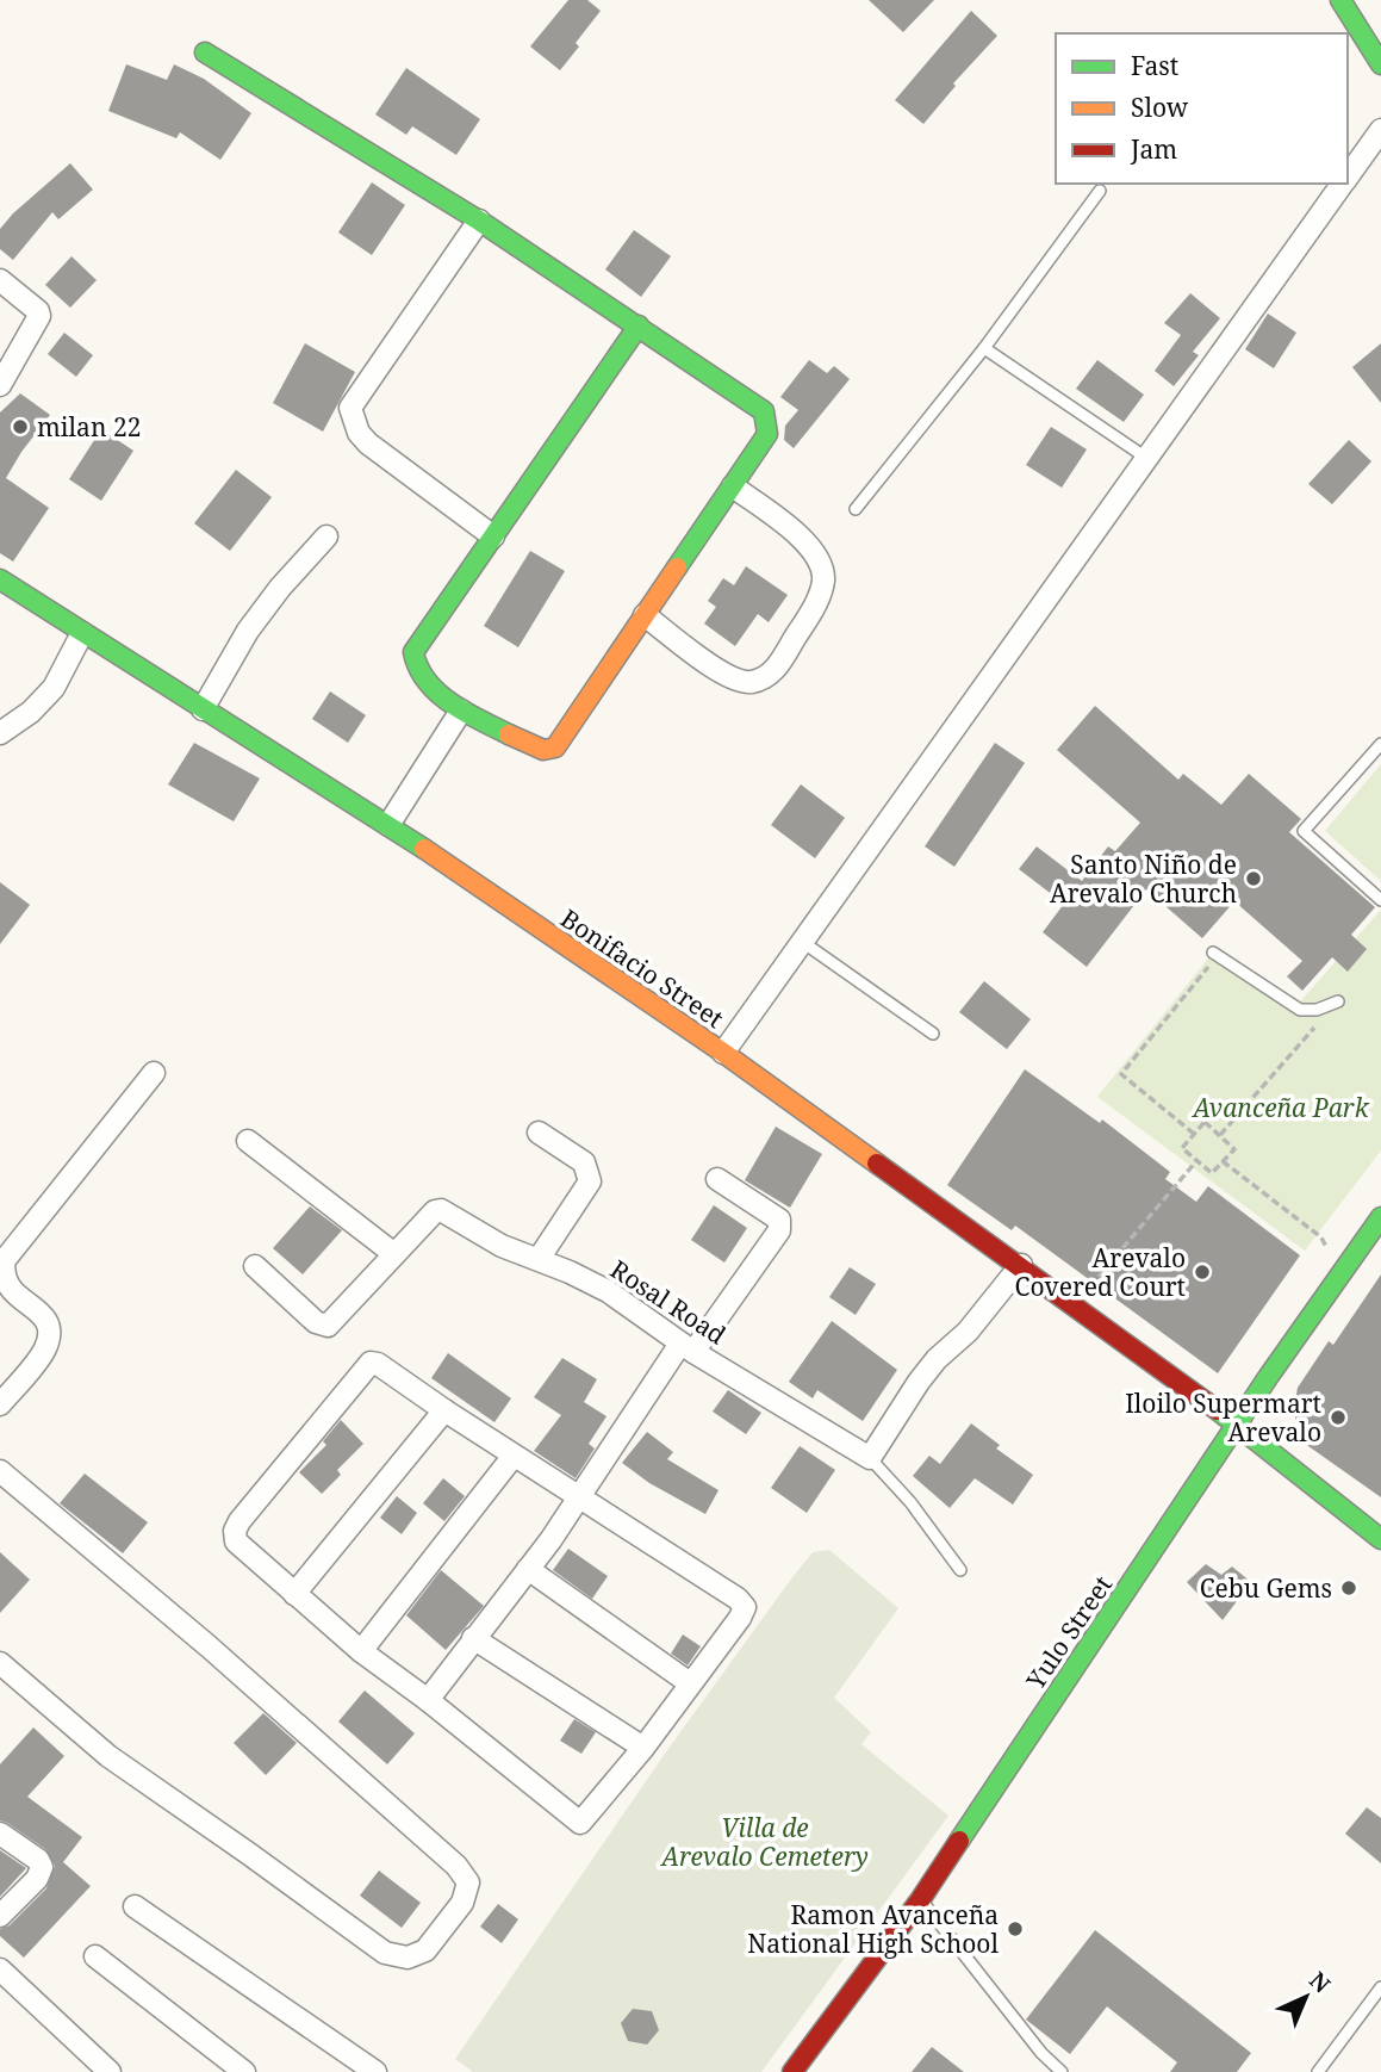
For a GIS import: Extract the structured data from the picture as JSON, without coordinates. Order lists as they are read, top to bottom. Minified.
{"streets":{"street":["Bonifacio Street","Rosal Road","Yulo Street"]},"crossings":[["Bonifacio Street","Yulo Street"]],"parks":["Avanceña Park","Villa de Arevalo Cemetery"],"places":["milan 22","Santo Niño de Arevalo Church","Arevalo Covered Court","Iloilo Supermart Arevalo","Cebu Gems","Ramon Avanceña National High School"],"legend":["Fast","Slow","Jam"],"north":"top right"}
